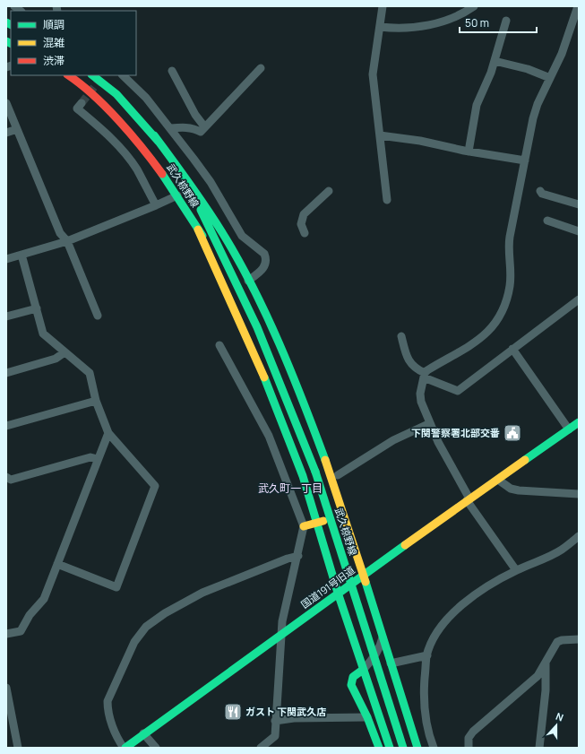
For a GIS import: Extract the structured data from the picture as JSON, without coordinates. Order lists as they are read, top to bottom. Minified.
{"streets":{"main road":["武久椋野線","国道191号旧道"]},"districts":["武久町一丁目"],"places":{"public building":["下関警察署北部交番"],"restaurant":["ガスト 下関武久店"]},"legend":["順調","混雑","渋滞"],"scale_bar":"50 m","north":"top"}
